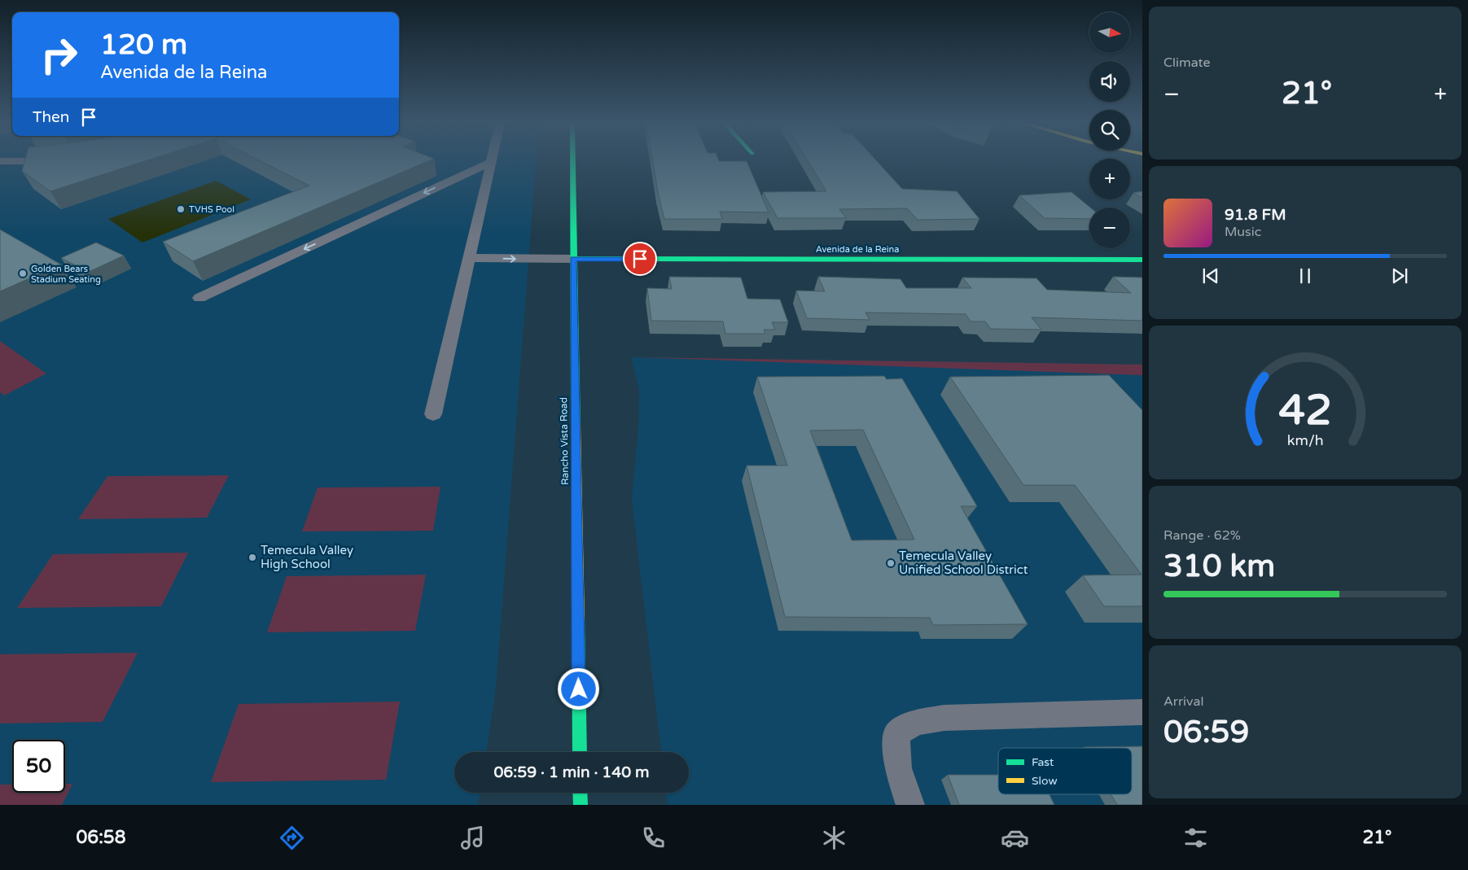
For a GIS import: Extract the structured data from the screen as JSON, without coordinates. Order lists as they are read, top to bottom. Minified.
{"streets":{"main road":["Avenida de la Reina","Rancho Vista Road"]},"crossings":[["Avenida de la Reina","Rancho Vista Road"]],"places":["TVHS Pool","Golden Bears Stadium Seating","Temecula Valley High School","Temecula Valley Unified School District"],"legend":["Fast","Slow"],"north":"right","page":{"tile":["Climate",["Range · 62%","310 km"],["Arrival","06:59"]],"map_buttons":["+","−"],"turn":["120 m","Avenida de la Reina"],"heat":["−","21°","+"],"then":"Then","song":["91.8 FM","Music"],"limit":"50","trip":"06:59 · 1 min · 140 m","tabs":["06:58","21°"],"gauge":["42","km/h"]}}
